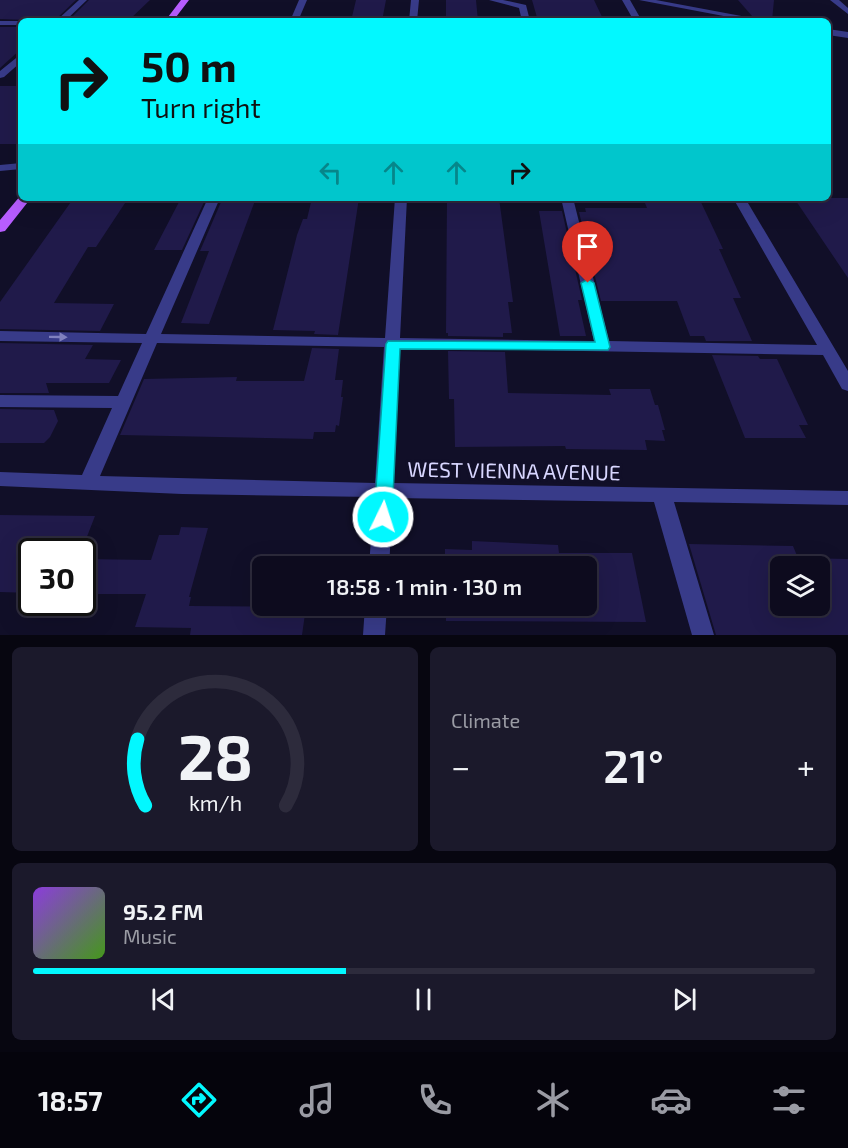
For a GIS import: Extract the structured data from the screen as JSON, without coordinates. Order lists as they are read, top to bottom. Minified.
{"streets":{"street":["WEST VIENNA AVENUE"]},"page":{"turn":["50 m","Turn right"],"limit":"30","trip":"18:58 · 1 min · 130 m","tile":"Climate","heat":["−","21°","+"],"song":["95.2 FM","Music"],"tabs":"18:57","gauge":["28","km/h"]}}
